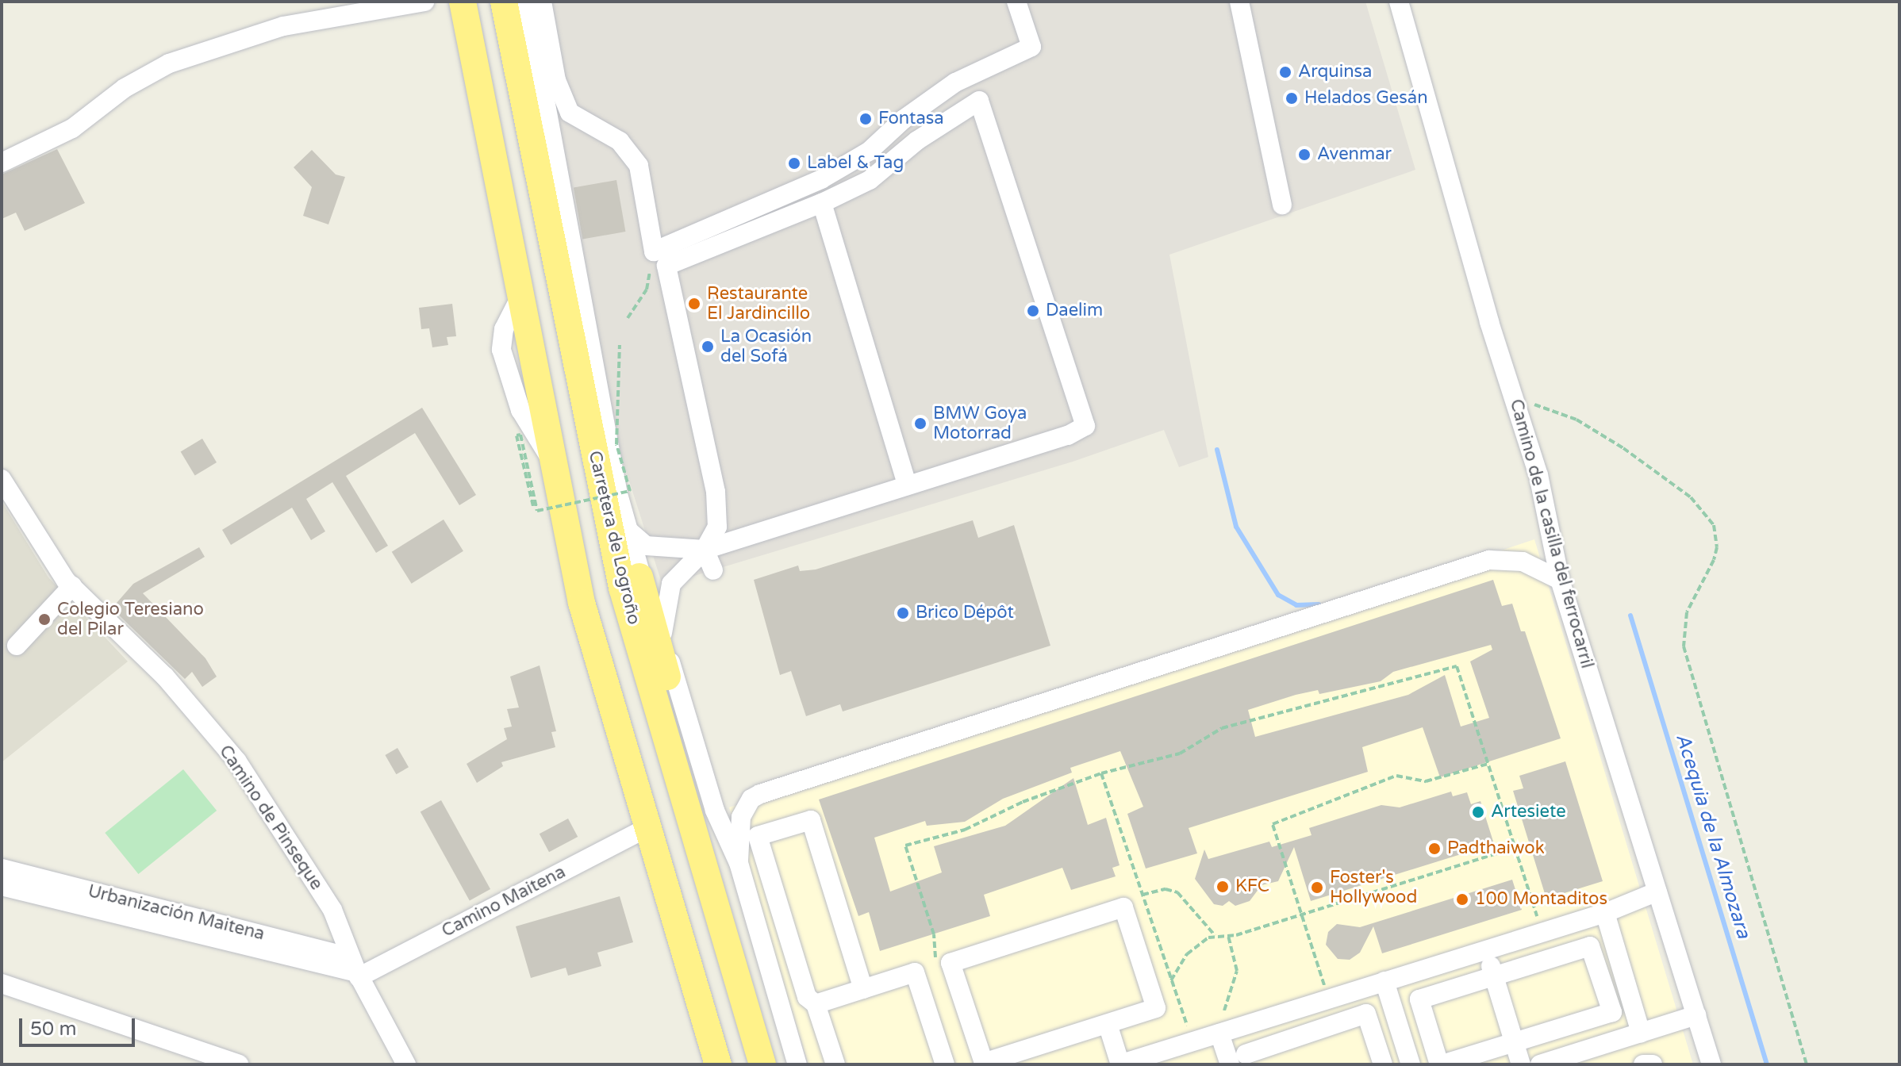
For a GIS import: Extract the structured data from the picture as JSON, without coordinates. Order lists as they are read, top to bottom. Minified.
{"streets":{"highway":["Carretera de Logroño"],"street":["Camino de la casilla del ferrocarril","Camino de Pinseque","Camino Maitena","Urbanización Maitena"]},"crossings":[["Camino de Pinseque","Camino Maitena"],["Camino de Pinseque","Urbanización Maitena"],["Camino Maitena","Urbanización Maitena"]],"water":["Acequia de la Almozara"],"places":["Arquinsa","Helados Gesán","Fontasa","Avenmar","Label & Tag","Restaurante El Jardincillo","Daelim","La Ocasión del Sofá","BMW Goya Motorrad","Brico Dépôt","Colegio Teresiano del Pilar","Artesiete","Padthaiwok","KFC","Foster's Hollywood","100 Montaditos"],"scale_bar":"50 m"}
